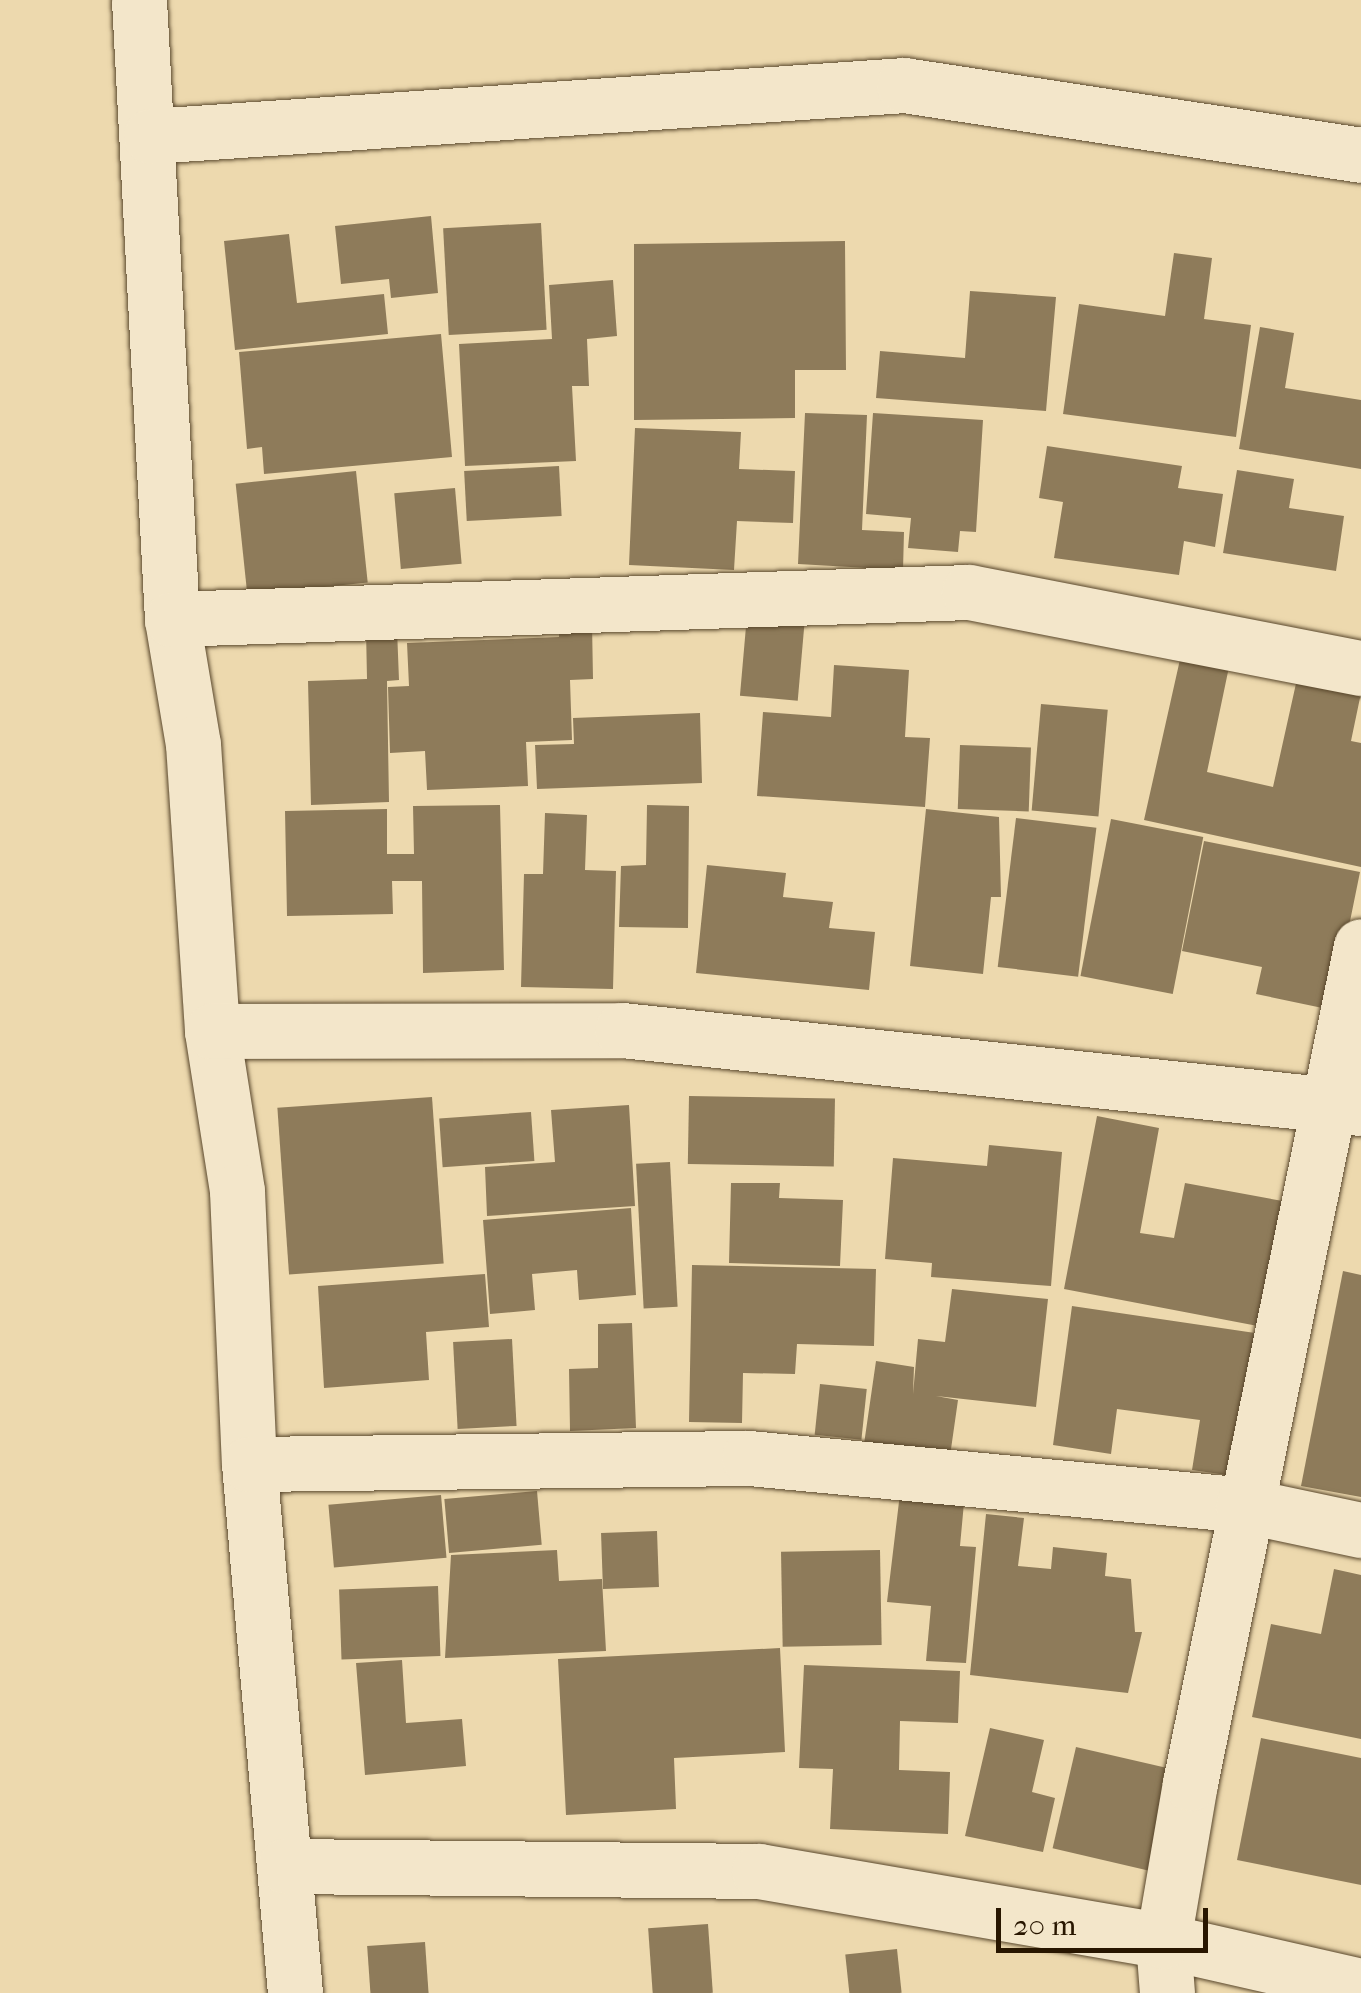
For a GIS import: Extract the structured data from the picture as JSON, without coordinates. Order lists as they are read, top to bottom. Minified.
{"scale_bar":"20 m"}
